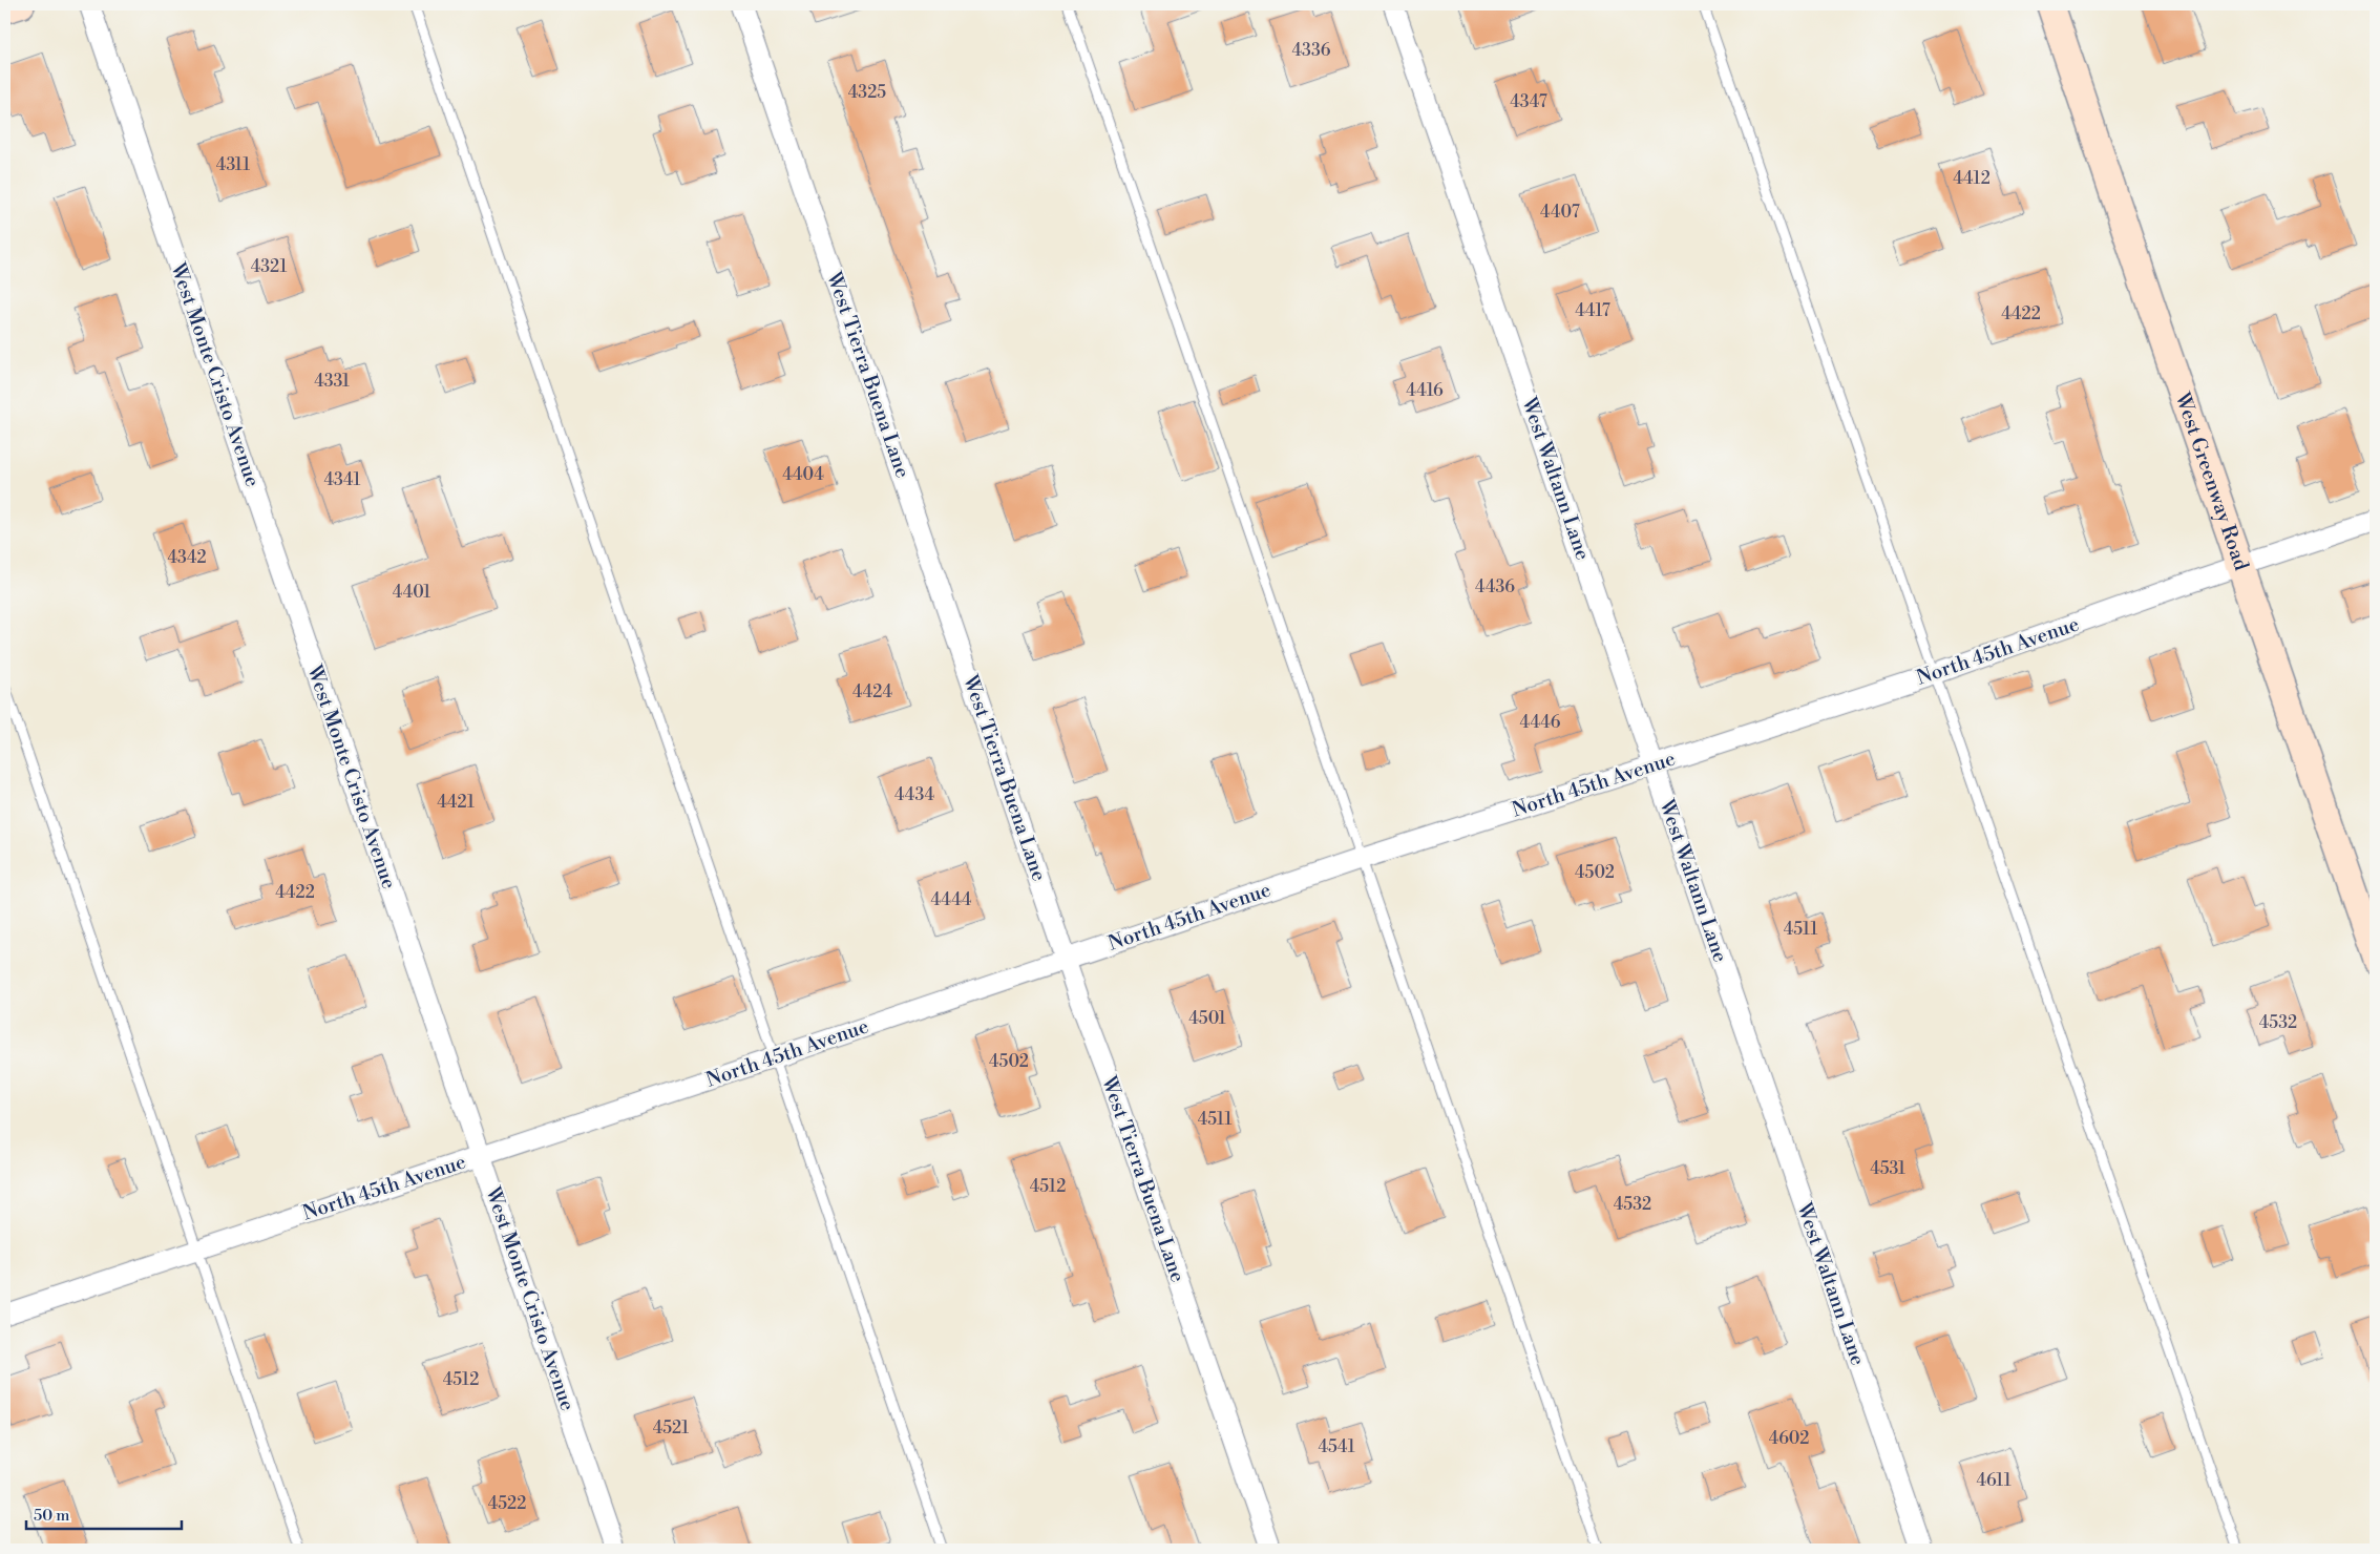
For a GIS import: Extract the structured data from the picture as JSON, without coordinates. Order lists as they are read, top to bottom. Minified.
{"streets":{"main road":["West Greenway Road"],"street":["West Monte Cristo Avenue","West Tierra Buena Lane","West Waltann Lane","North 45th Avenue"]},"crossings":[["West Monte Cristo Avenue","North 45th Avenue"],["West Tierra Buena Lane","North 45th Avenue"],["West Waltann Lane","North 45th Avenue"],["West Greenway Road","North 45th Avenue"]],"house_numbers":["4336","4325","4347","4311","4412","4407","4321","4417","4422","4331","4416","4404","4341","4342","4436","4401","4424","4446","4434","4421","4502","4422","4444","4511","4501","4532","4502","4511","4531","4512","4532","4512","4521","4602","4541","4611","4522"],"scale_bar":"50 m"}
